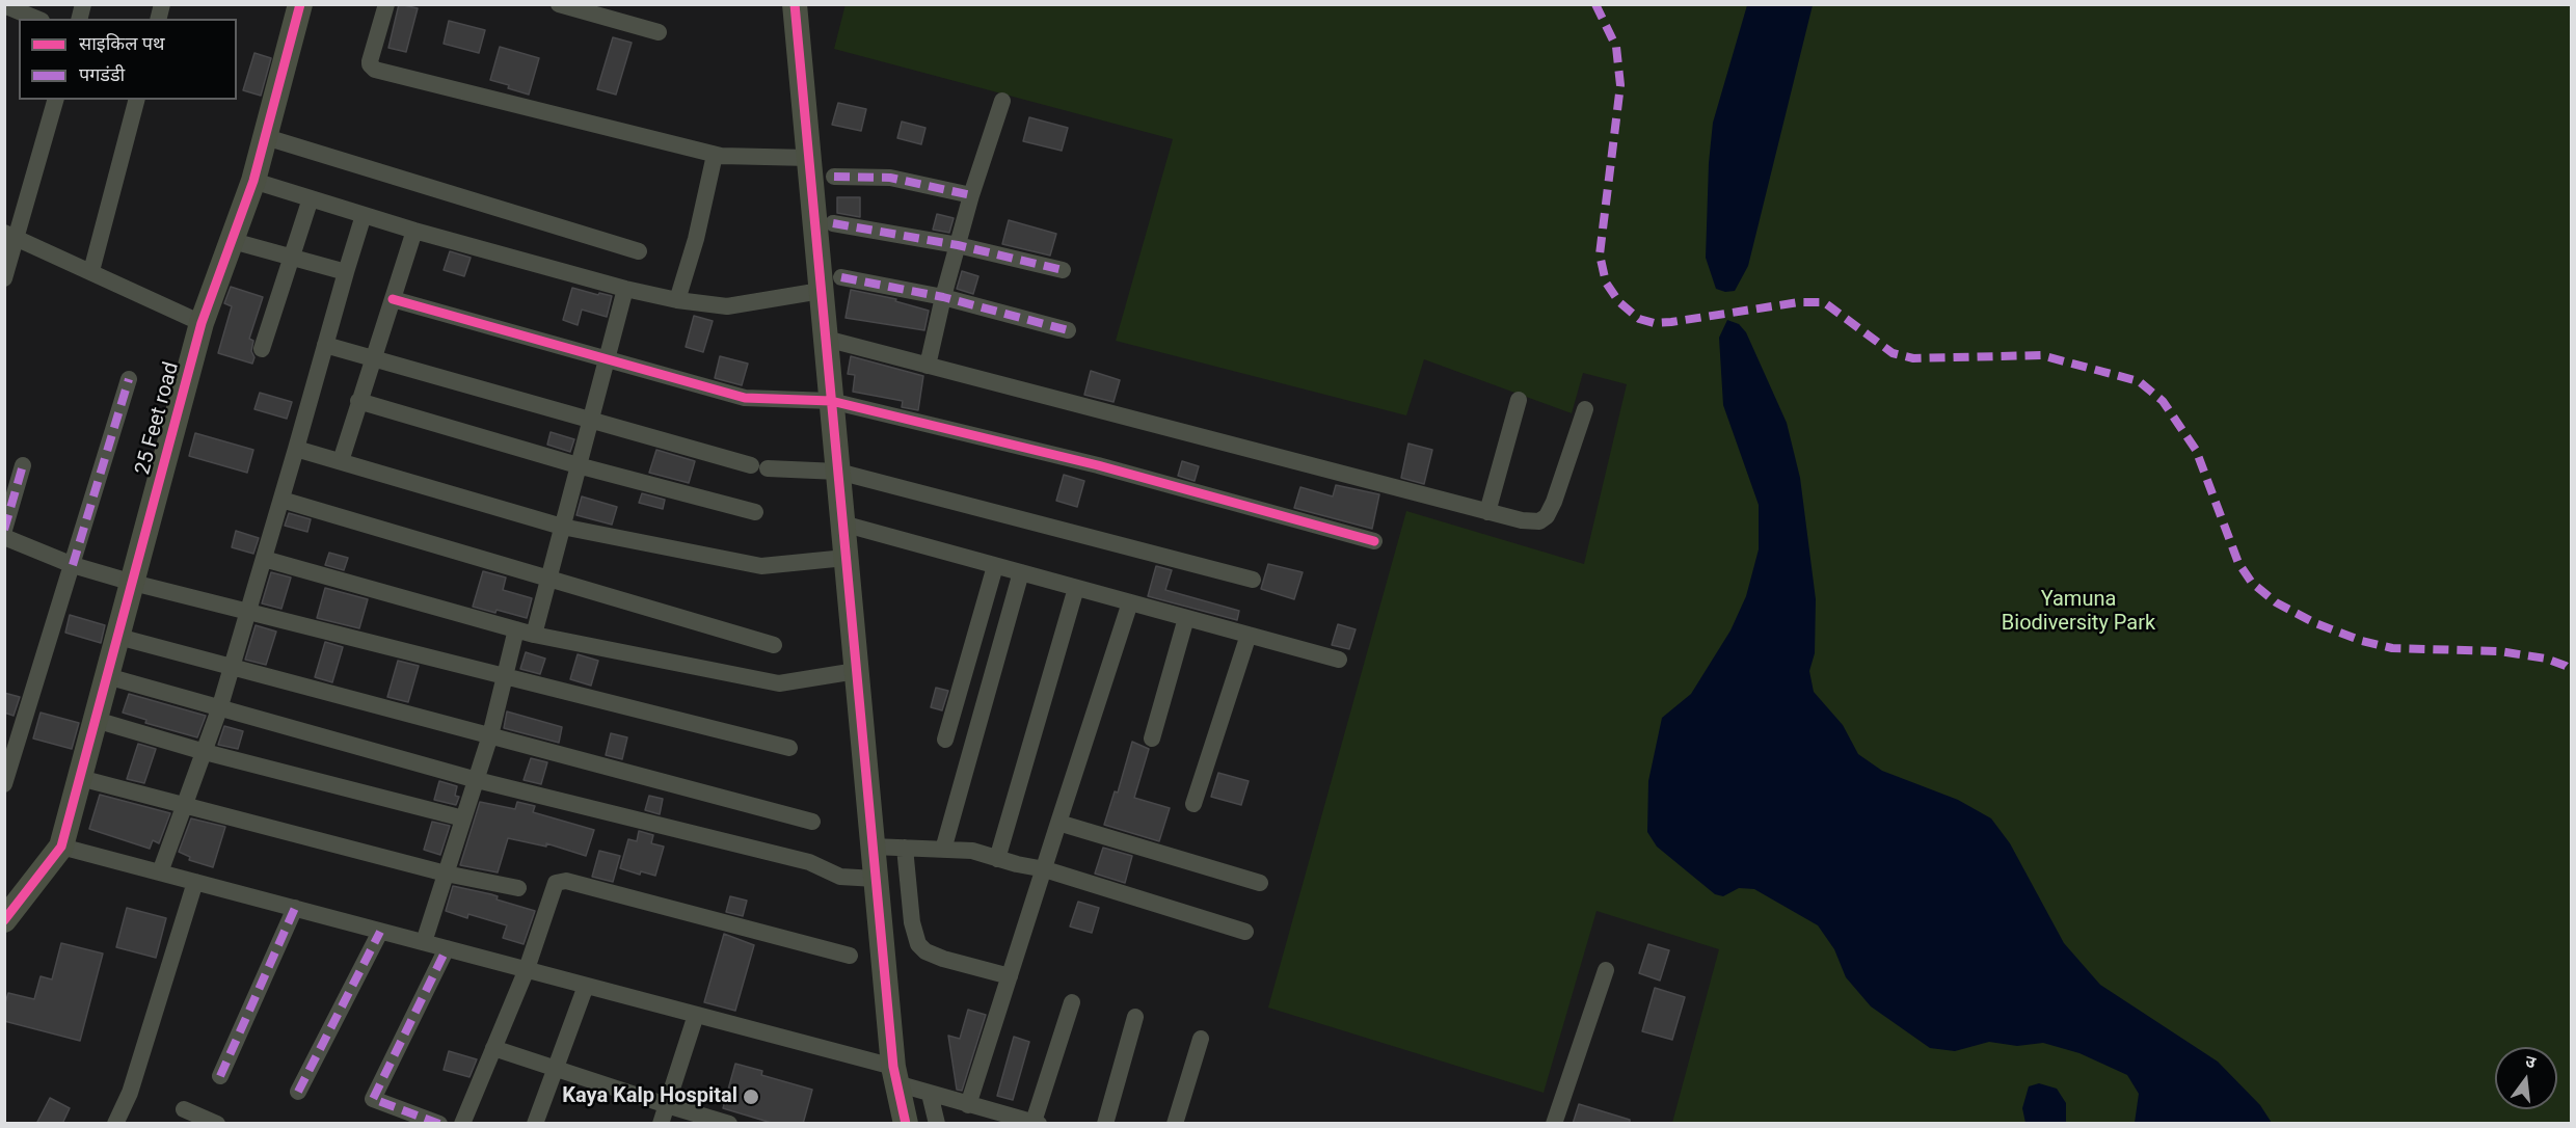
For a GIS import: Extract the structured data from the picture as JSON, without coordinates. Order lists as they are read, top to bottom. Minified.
{"streets":{"street":["25 Feet road"]},"parks":["Yamuna Biodiversity Park"],"places":["Kaya Kalp Hospital"],"legend":["साइकिल पथ","पगडंडी"],"north":"top"}
